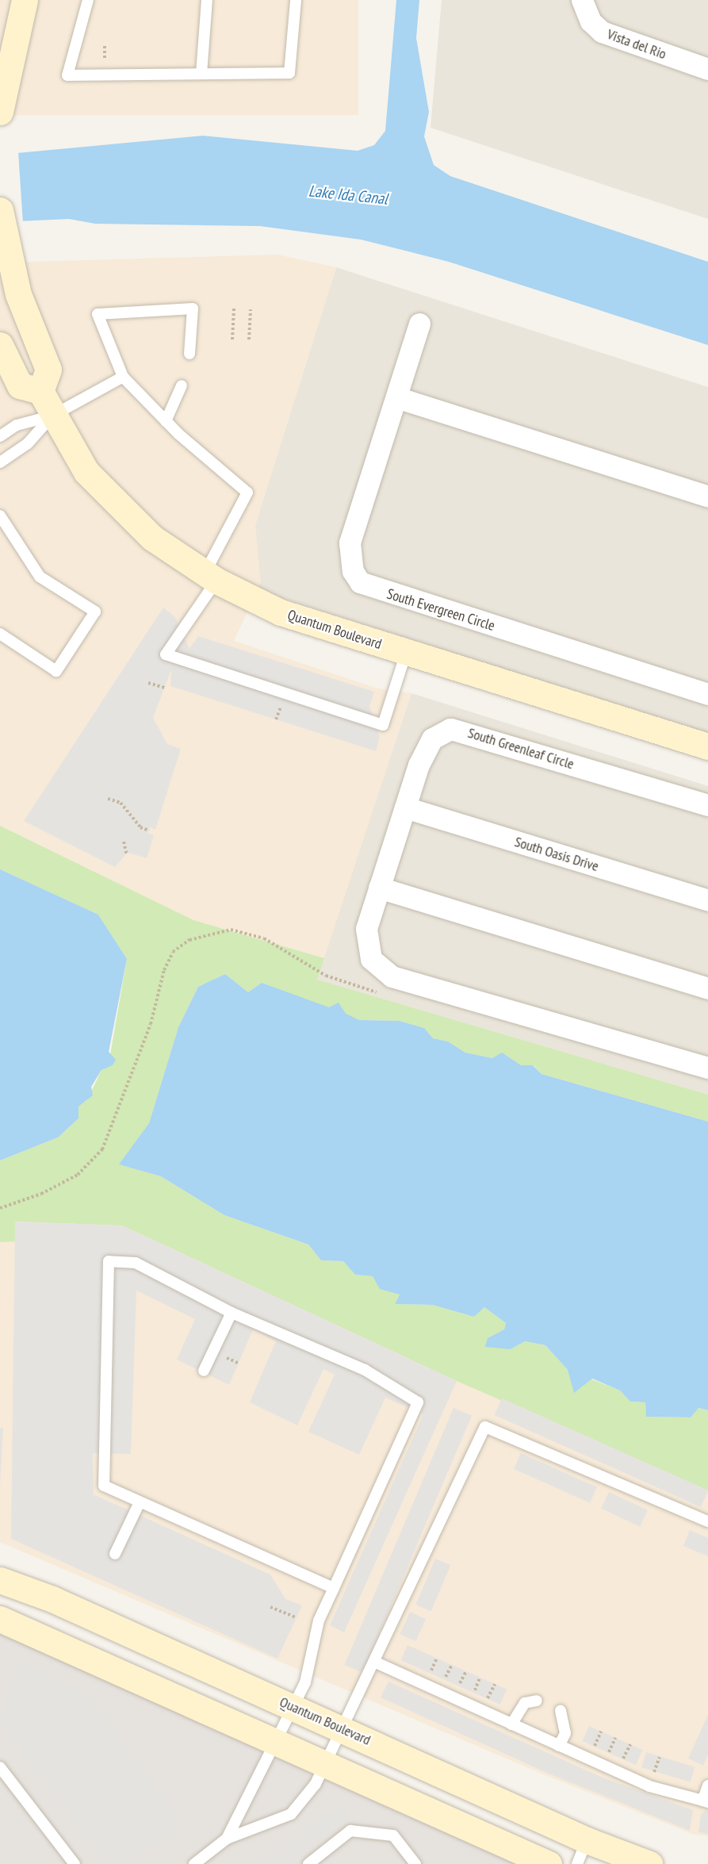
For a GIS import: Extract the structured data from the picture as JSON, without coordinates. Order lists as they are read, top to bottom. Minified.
{"streets":{"street":["Vista del Rio","South Evergreen Circle","Quantum Boulevard","South Greenleaf Circle","South Oasis Drive"]},"crossings":[["South Greenleaf Circle","South Oasis Drive"]],"water":["Lake Ida Canal"]}
